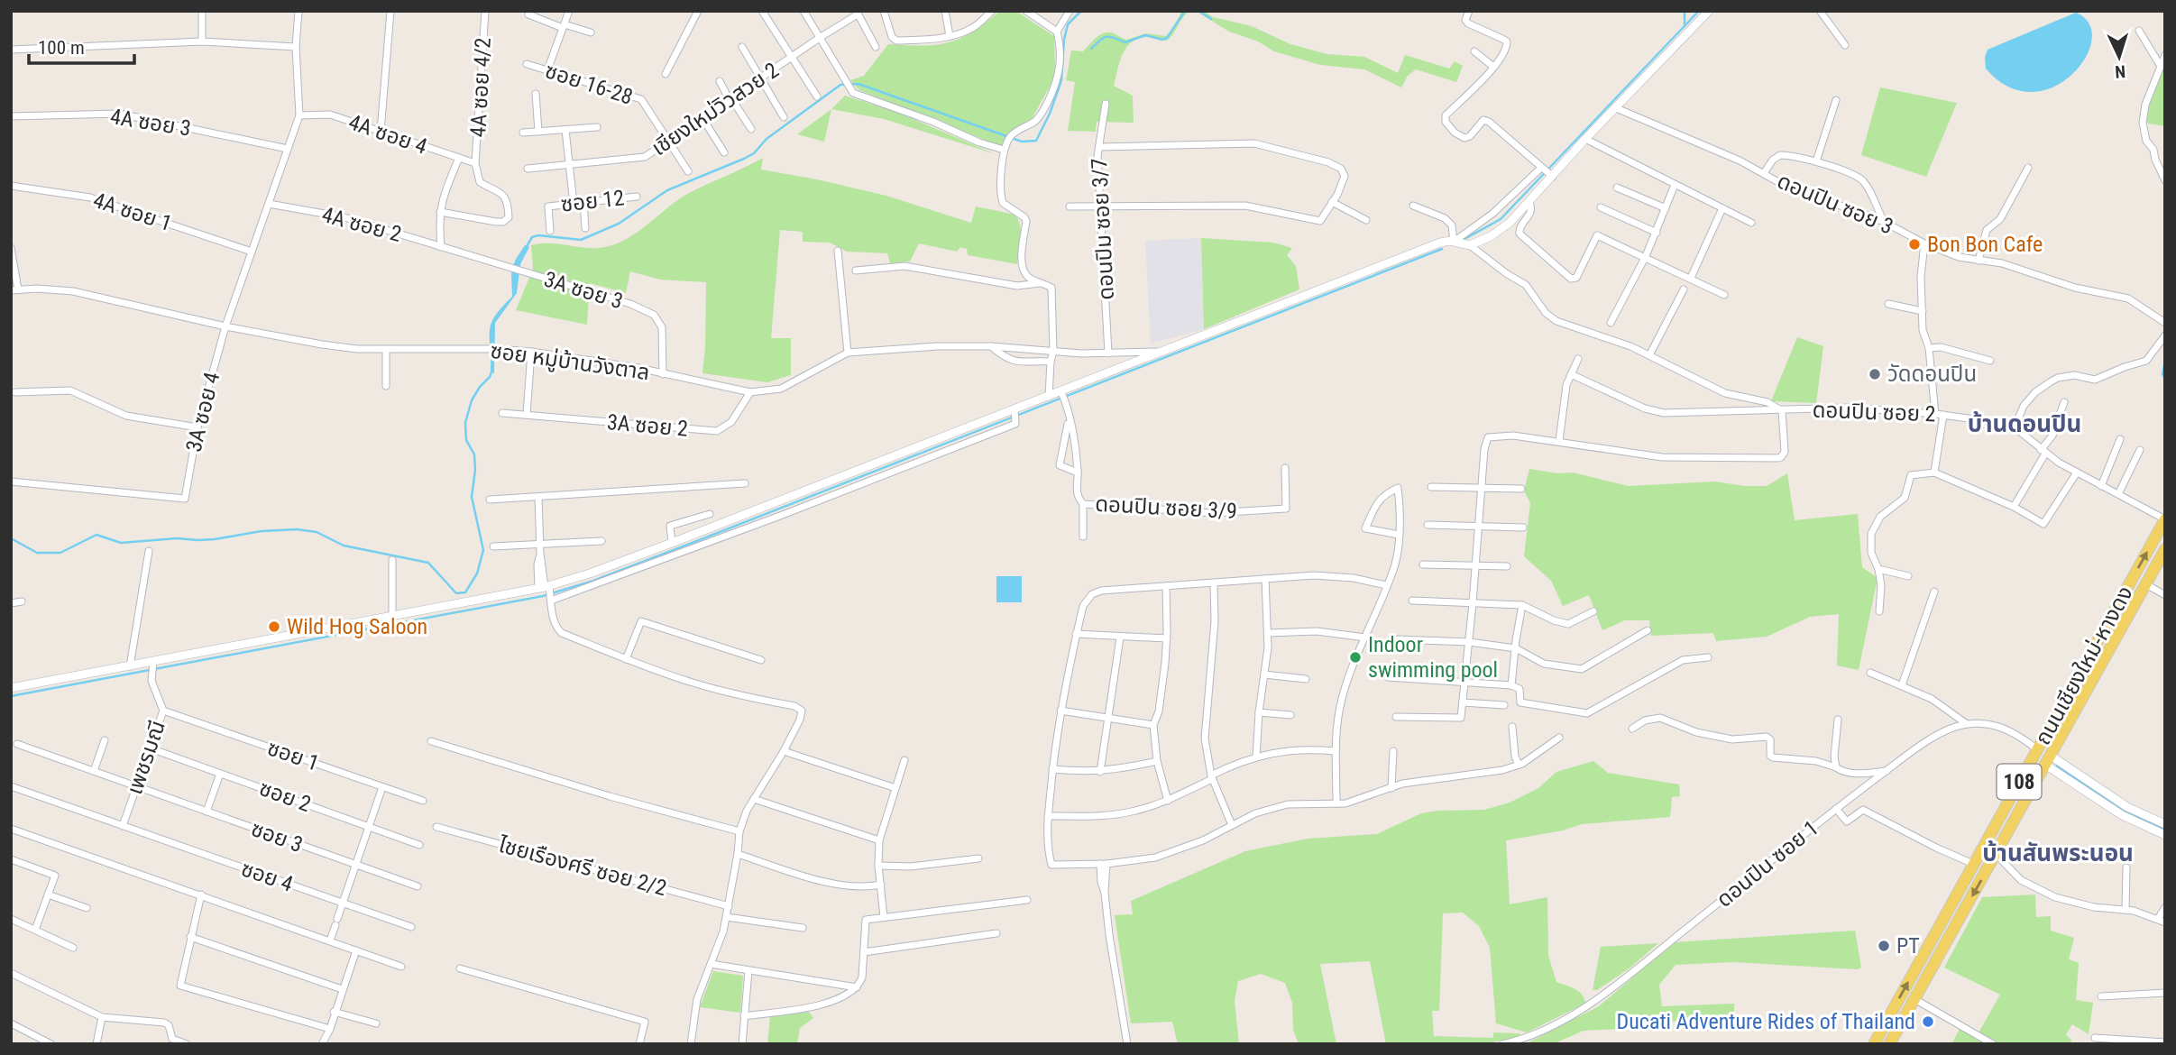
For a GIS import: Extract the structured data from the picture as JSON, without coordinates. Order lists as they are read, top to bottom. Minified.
{"streets":{"main road":["ถนนเชียงใหม่-หางดง","108"],"street":["ซอย 16-28","4A ซอย 4/2","เชียงใหม่วิวสวย 2","4A ซอย 3","4A ซอย 4","ซอย 12","ดอนปิน ซอย 3","4A ซอย 1","4A ซอย 2","ดอนปิม ซอย 3/7","3A ซอย 3","ซอย หมู่บ้านวังตาล","3A ซอย 4","ดอนปิน ซอย 2","3A ซอย 2","ดอนปิน ซอย 3/9","ซอย 1","เพชรมณี","ซอย 2","ซอย 3","ดอนปิน ซอย 1","ไชยเรืองศรี ซอย 2/2","ซอย 4"]},"crossings":[["ซอย 16-28","เชียงใหม่วิวสวย 2"],["4A ซอย 4/2","4A ซอย 4"],["4A ซอย 3","3A ซอย 4"],["4A ซอย 4","3A ซอย 4"],["4A ซอย 1","3A ซอย 4"],["4A ซอย 2","3A ซอย 3"],["4A ซอย 2","3A ซอย 4"],["ดอนปิม ซอย 3/7","ซอย หมู่บ้านวังตาล"],["3A ซอย 3","ซอย หมู่บ้านวังตาล"],["ซอย หมู่บ้านวังตาล","3A ซอย 4"],["ซอย หมู่บ้านวังตาล","3A ซอย 2"],["ดอนปิน ซอย 2","ถนนเชียงใหม่-หางดง"],["ถนนเชียงใหม่-หางดง","ดอนปิน ซอย 1"],["ซอย 1","เพชรมณี"],["เพชรมณี","ซอย 2"],["เพชรมณี","ซอย 3"],["เพชรมณี","ซอย 4"]],"districts":["บ้านดอนปิน","บ้านสันพระนอน"],"places":["Bon Bon Cafe","วัดดอนปิน","Wild Hog Saloon","Indoor swimming pool","PT","Ducati Adventure Rides of Thailand"],"scale_bar":"100 m","north":"bottom"}
